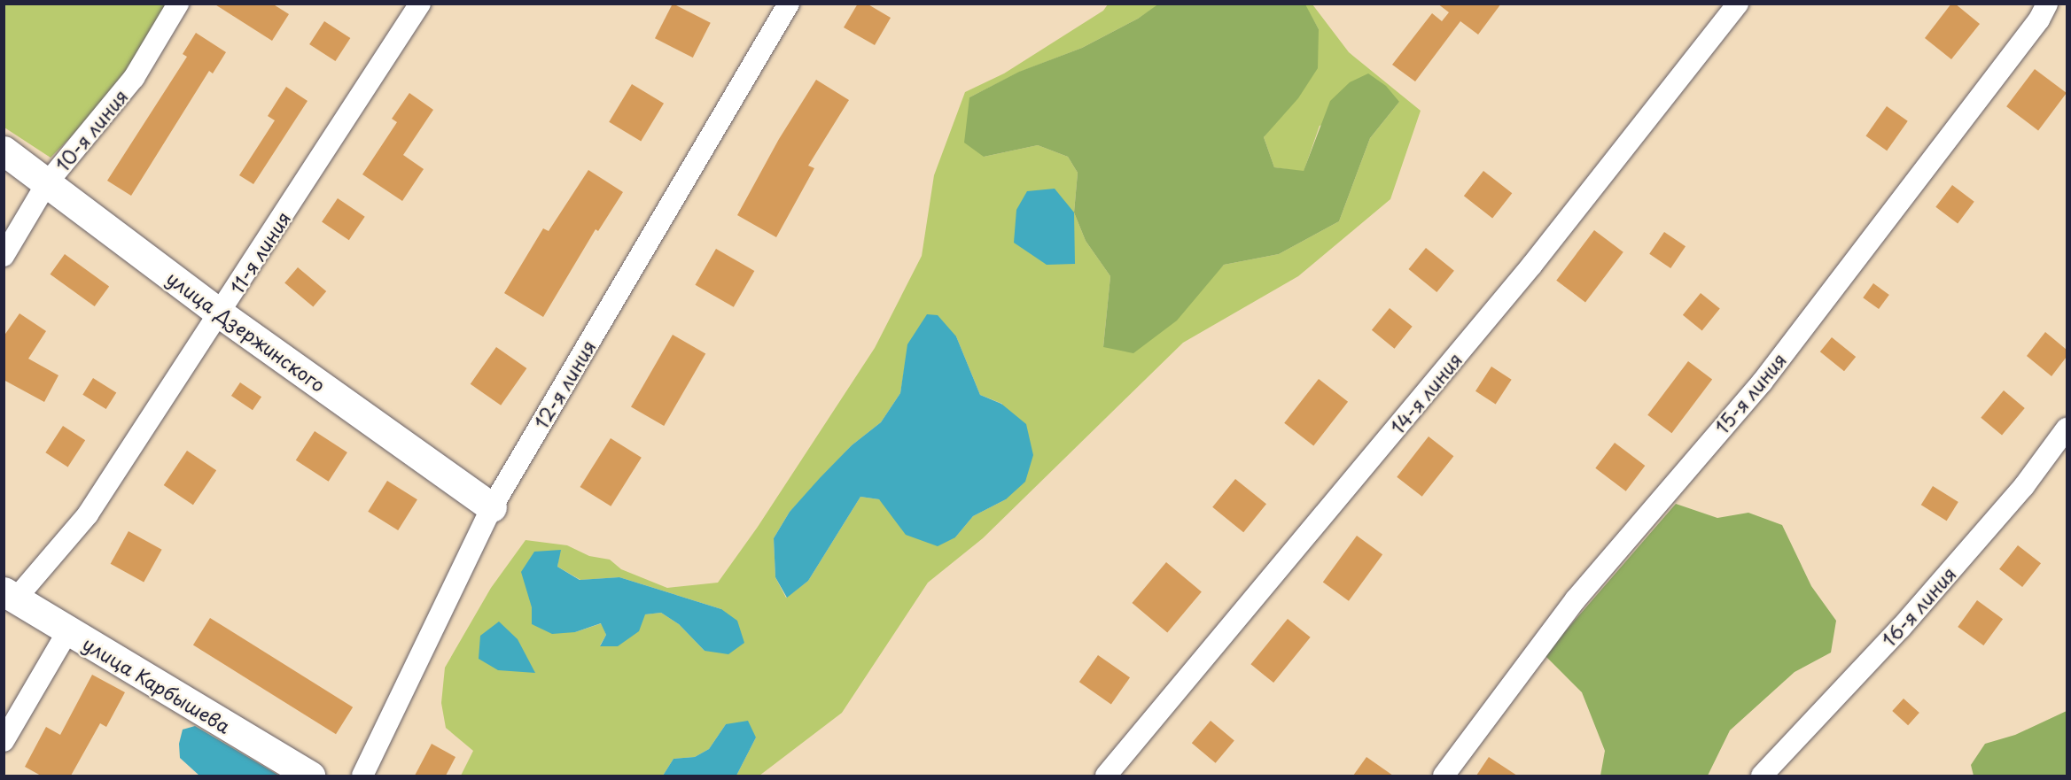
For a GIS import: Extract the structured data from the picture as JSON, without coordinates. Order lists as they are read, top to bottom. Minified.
{"streets":{"street":["10-я линия","11-я линия","улица Дзержинского","12-я линия","14-я линия","15-я линия","16-я линия","улица Карбышева"]},"crossings":[["10-я линия","улица Дзержинского"],["11-я линия","улица Дзержинского"],["11-я линия","улица Карбышева"],["улица Дзержинского","12-я линия"]]}
